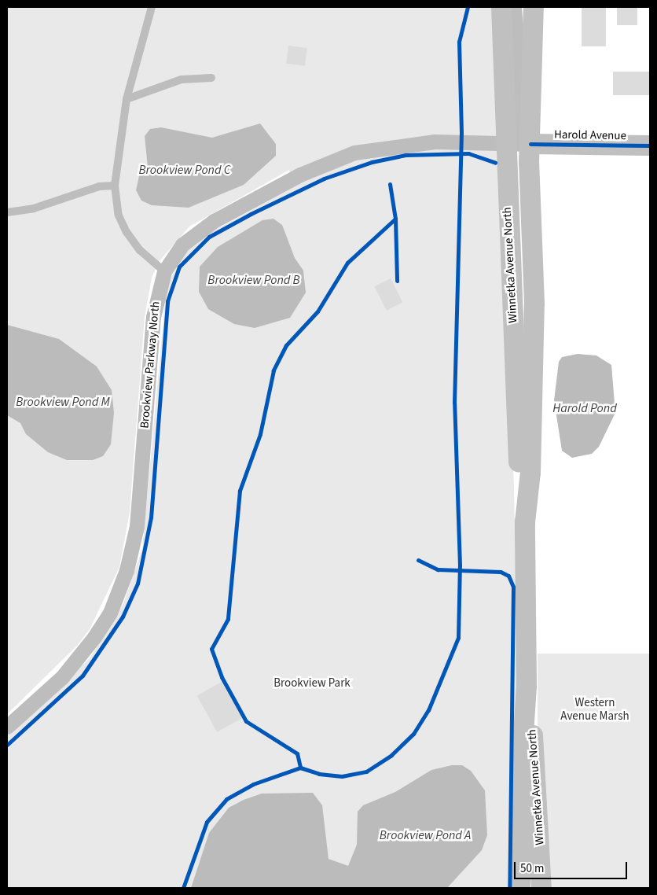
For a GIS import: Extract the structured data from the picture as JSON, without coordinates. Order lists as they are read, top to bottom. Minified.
{"streets":{"street":["Harold Avenue","Winnetka Avenue North","Brookview Parkway North"]},"crossings":[["Harold Avenue","Winnetka Avenue North"],["Harold Avenue","Brookview Parkway North"],["Winnetka Avenue North","Brookview Parkway North"]],"water":["Brookview Pond C","Brookview Pond B","Brookview Pond M","Harold Pond","Brookview Pond A"],"parks":["Brookview Park","Western Avenue Marsh"],"scale_bar":"50 m"}
